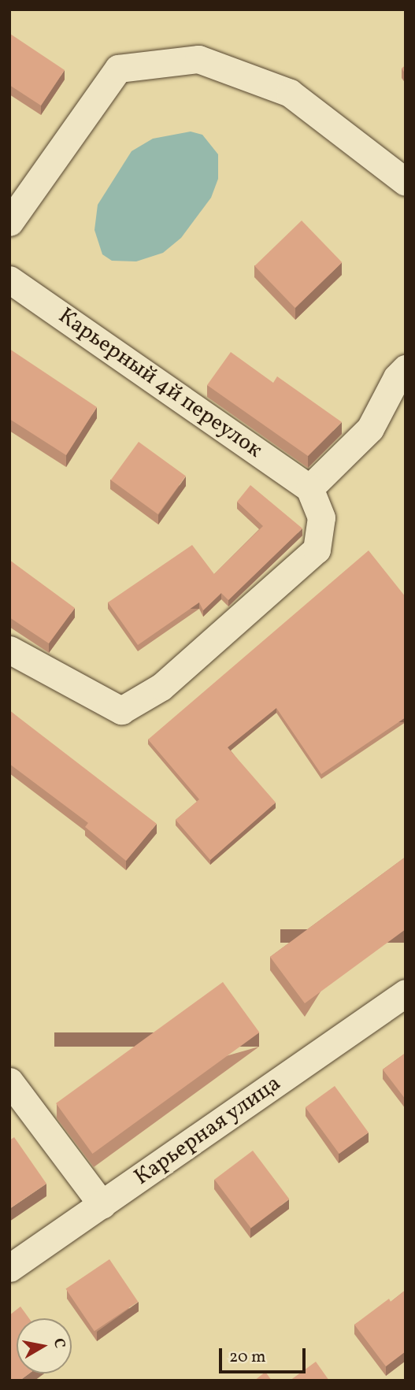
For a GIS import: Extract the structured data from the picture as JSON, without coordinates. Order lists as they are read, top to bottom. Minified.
{"streets":{"street":["Карьерный 4й переулок","Карьерная улица"]},"scale_bar":"20 m","north":"right"}
